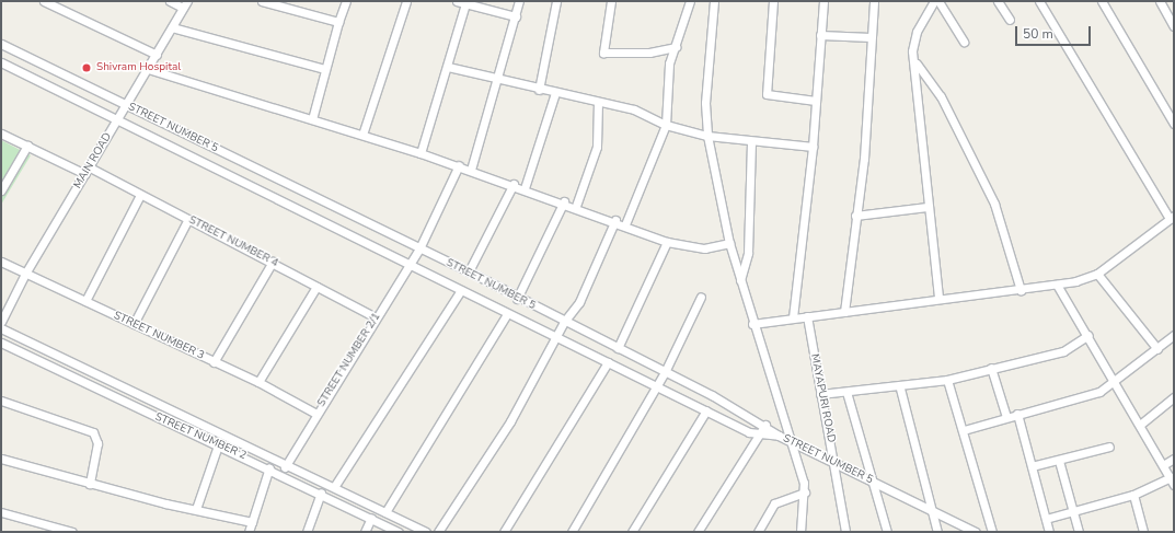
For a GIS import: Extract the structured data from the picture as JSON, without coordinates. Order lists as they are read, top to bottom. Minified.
{"streets":{"street":["STREET NUMBER 5","MAIN ROAD","STREET NUMBER 4","STREET NUMBER 3","STREET NUMBER 2/1","MAYAPURI ROAD","STREET NUMBER 2"]},"crossings":[["STREET NUMBER 5","MAIN ROAD"],["STREET NUMBER 5","STREET NUMBER 2/1"],["STREET NUMBER 5","MAYAPURI ROAD"],["MAIN ROAD","STREET NUMBER 4"],["MAIN ROAD","STREET NUMBER 3"],["STREET NUMBER 4","STREET NUMBER 2/1"],["STREET NUMBER 3","STREET NUMBER 2/1"],["STREET NUMBER 2/1","STREET NUMBER 2"]],"places":["Shivram Hospital"],"scale_bar":"50 m"}
